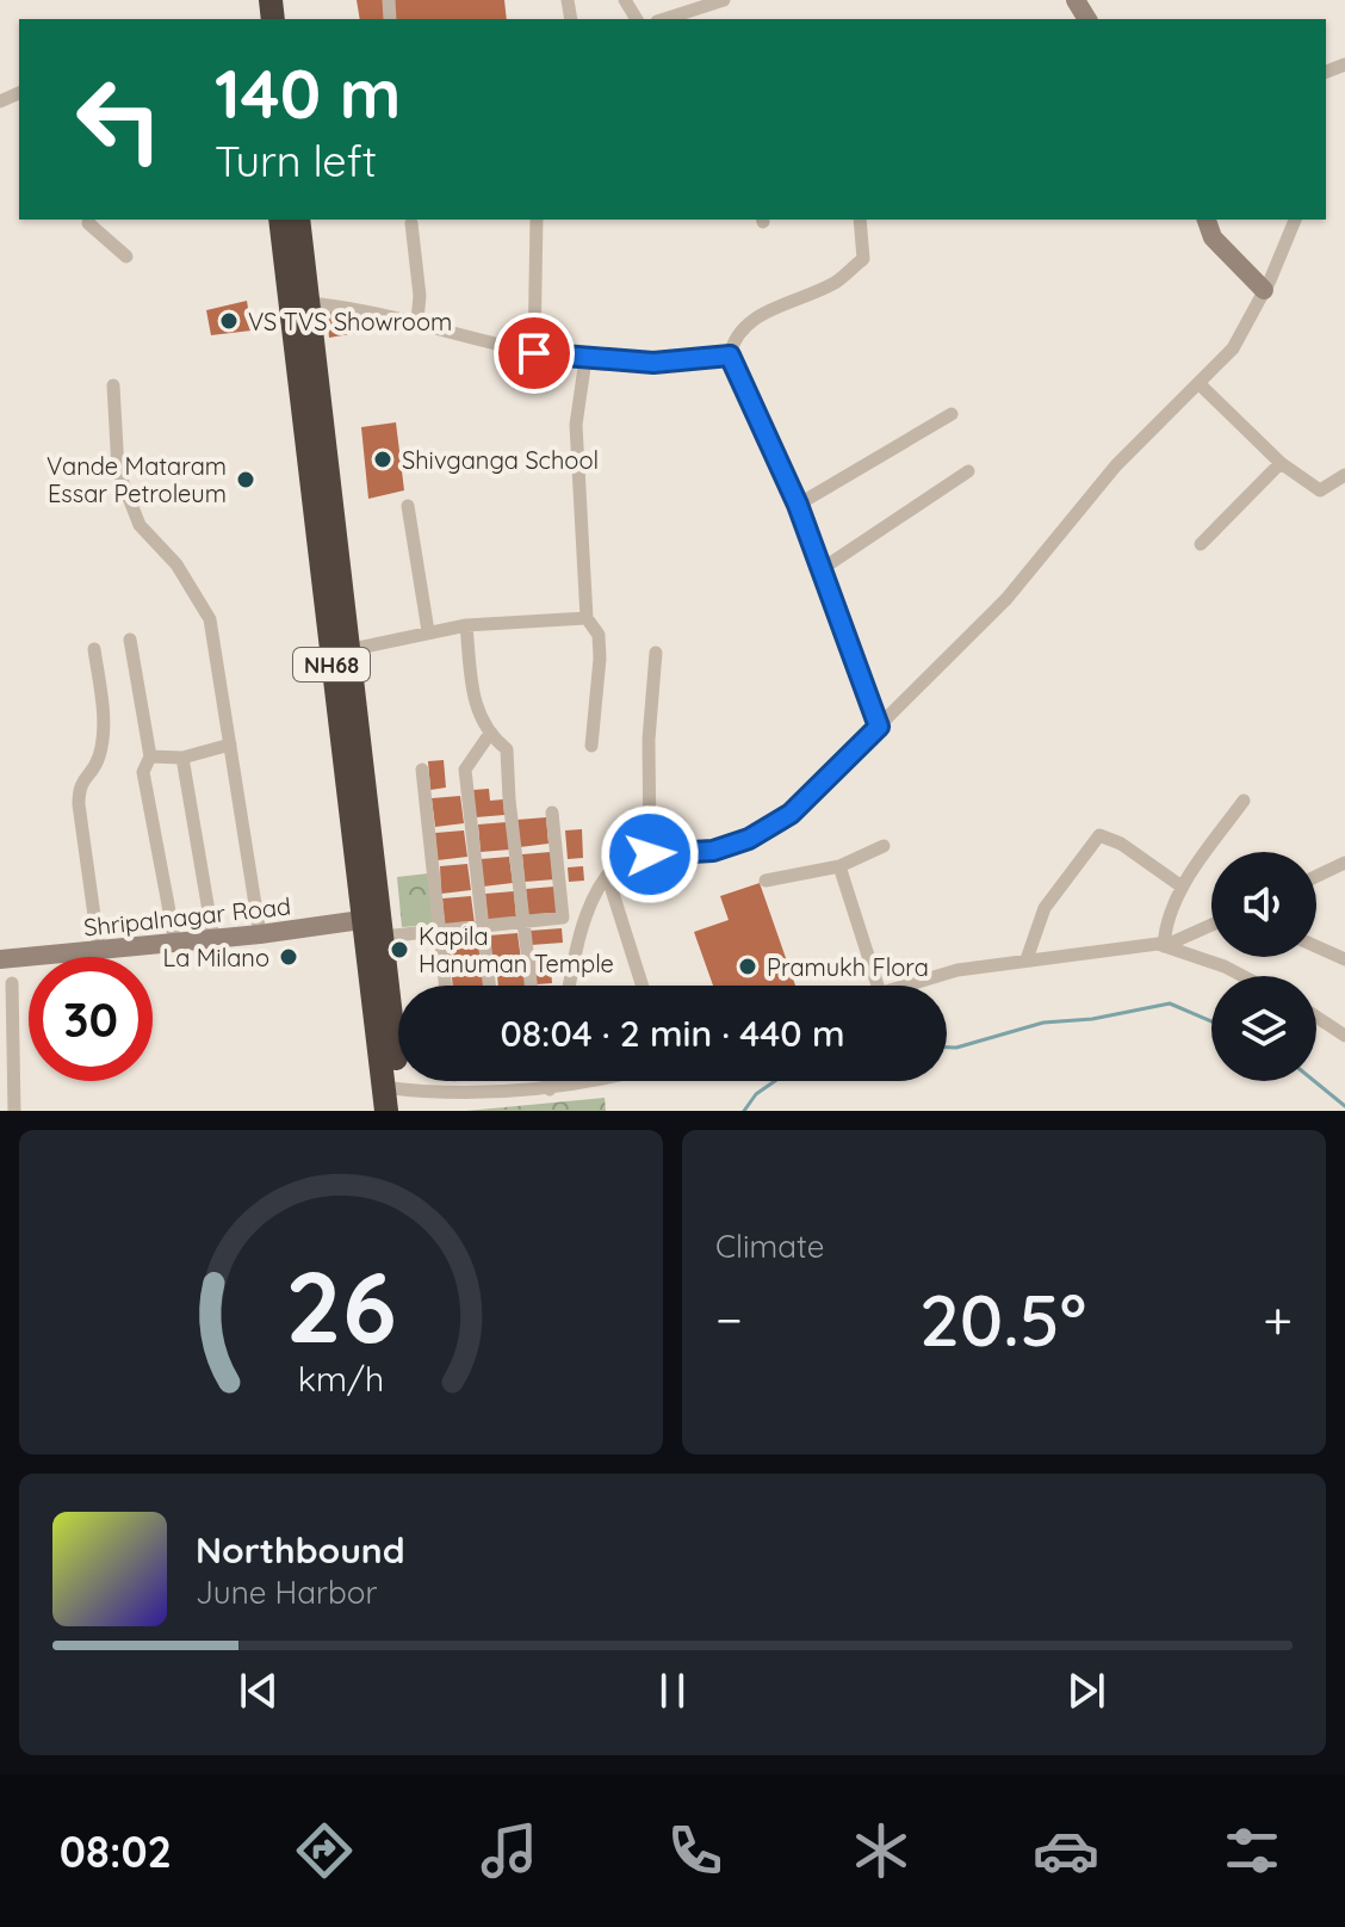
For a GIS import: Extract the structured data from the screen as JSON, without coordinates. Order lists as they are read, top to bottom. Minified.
{"streets":{"highway":["NH68"],"street":["Shripalnagar Road"]},"crossings":[["NH68","Shripalnagar Road"]],"places":["VS TVS Showroom","Shivganga School","Vande Mataram Essar Petroleum","Kapila Hanuman Temple","La Milano","Pramukh Flora"],"page":{"turn":["140 m","Turn left"],"limit":"30","trip":"08:04 · 2 min · 440 m","tile":"Climate","heat":["−","20.5°","+"],"song":["Northbound","June Harbor"],"tabs":"08:02","gauge":["26","km/h"]}}
